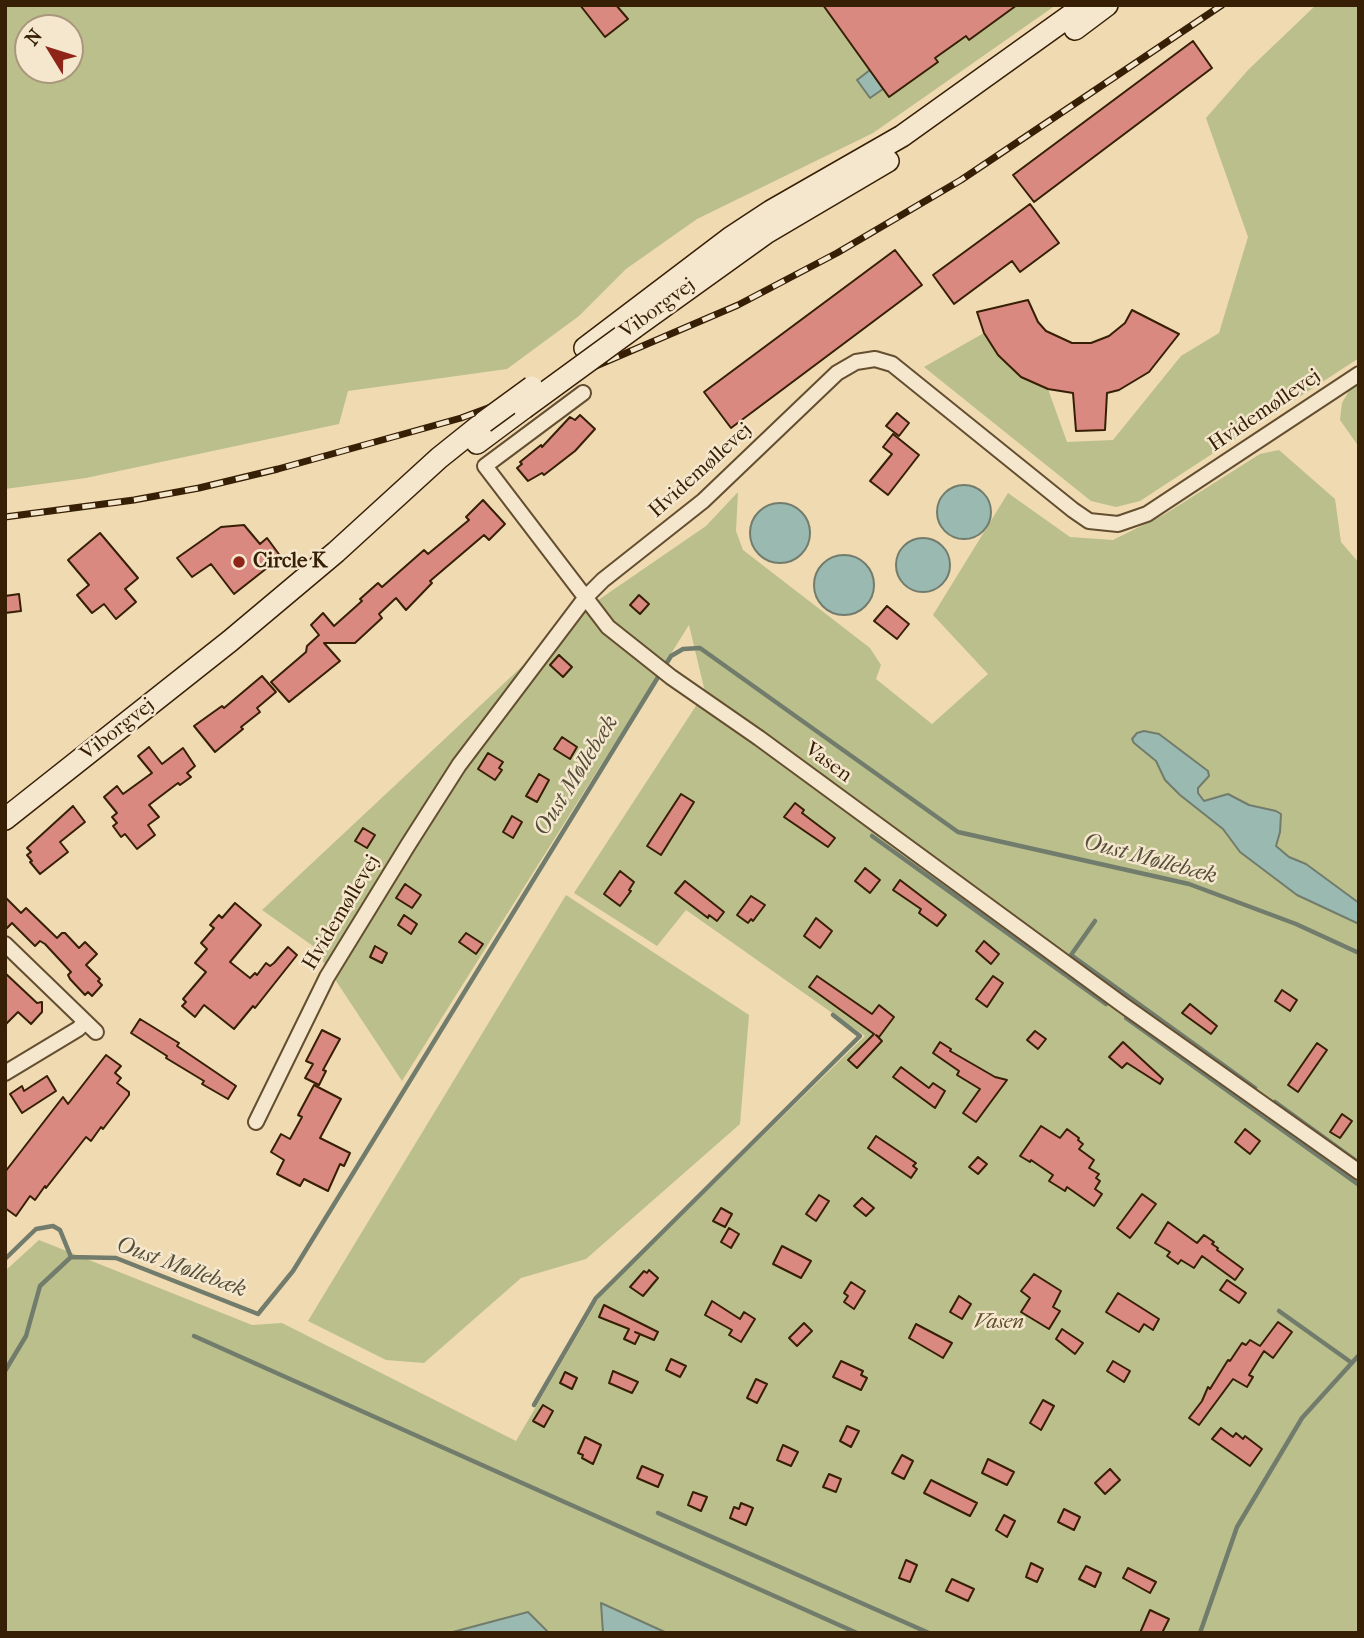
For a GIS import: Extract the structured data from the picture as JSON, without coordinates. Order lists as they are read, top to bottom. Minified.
{"streets":{"street":["Viborgvej","Hvidemøllevej","Vasen"]},"crossings":[["Viborgvej","Vasen"],["Hvidemøllevej","Vasen"]],"water":["Oust Møllebæk"],"parks":["Vasen"],"places":["Circle K"],"north":"top left"}
